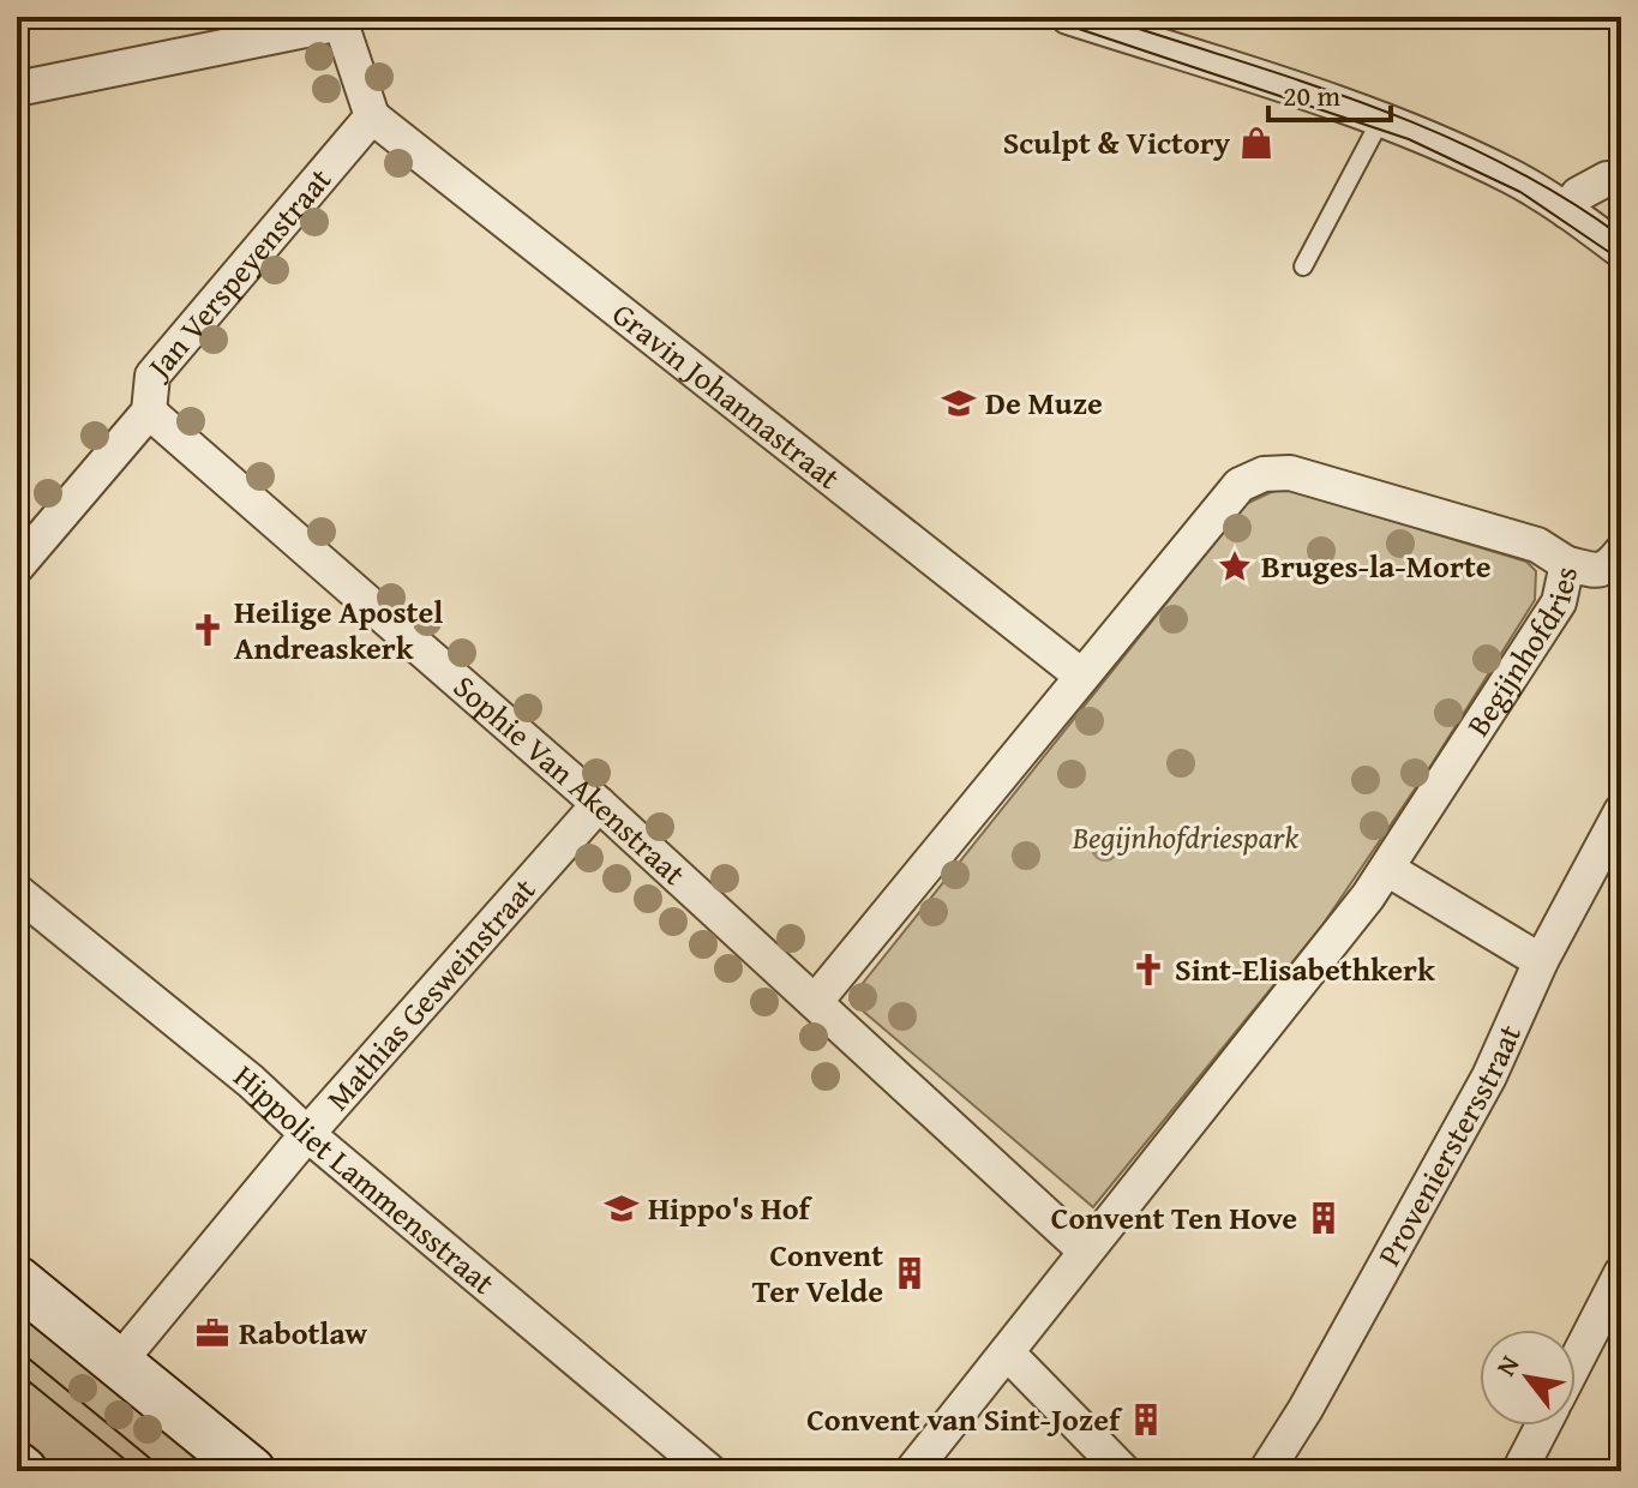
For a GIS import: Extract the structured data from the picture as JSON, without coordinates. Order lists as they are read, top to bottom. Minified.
{"streets":{"street":["Jan Verspeyenstraat","Gravin Johannastraat","Begijnhofdries","Sophie Van Akenstraat","Mathias Gesweinstraat","Provenierstersstraat","Hippoliet Lammensstraat"]},"crossings":[["Jan Verspeyenstraat","Gravin Johannastraat"],["Jan Verspeyenstraat","Sophie Van Akenstraat"],["Gravin Johannastraat","Begijnhofdries"],["Begijnhofdries","Sophie Van Akenstraat"],["Sophie Van Akenstraat","Mathias Gesweinstraat"],["Mathias Gesweinstraat","Hippoliet Lammensstraat"]],"parks":["Begijnhofdriespark"],"places":{"shop":["Sculpt & Victory"],"school or university":["De Muze","Hippo's Hof"],"place":["Bruges-la-Morte"],"church":["Heilige Apostel Andreaskerk","Sint-Elisabethkerk"],"building":["Convent Ten Hove","Convent Ter Velde","Convent van Sint-Jozef"],"office":["Rabotlaw"]},"scale_bar":"20 m","north":"top left"}
